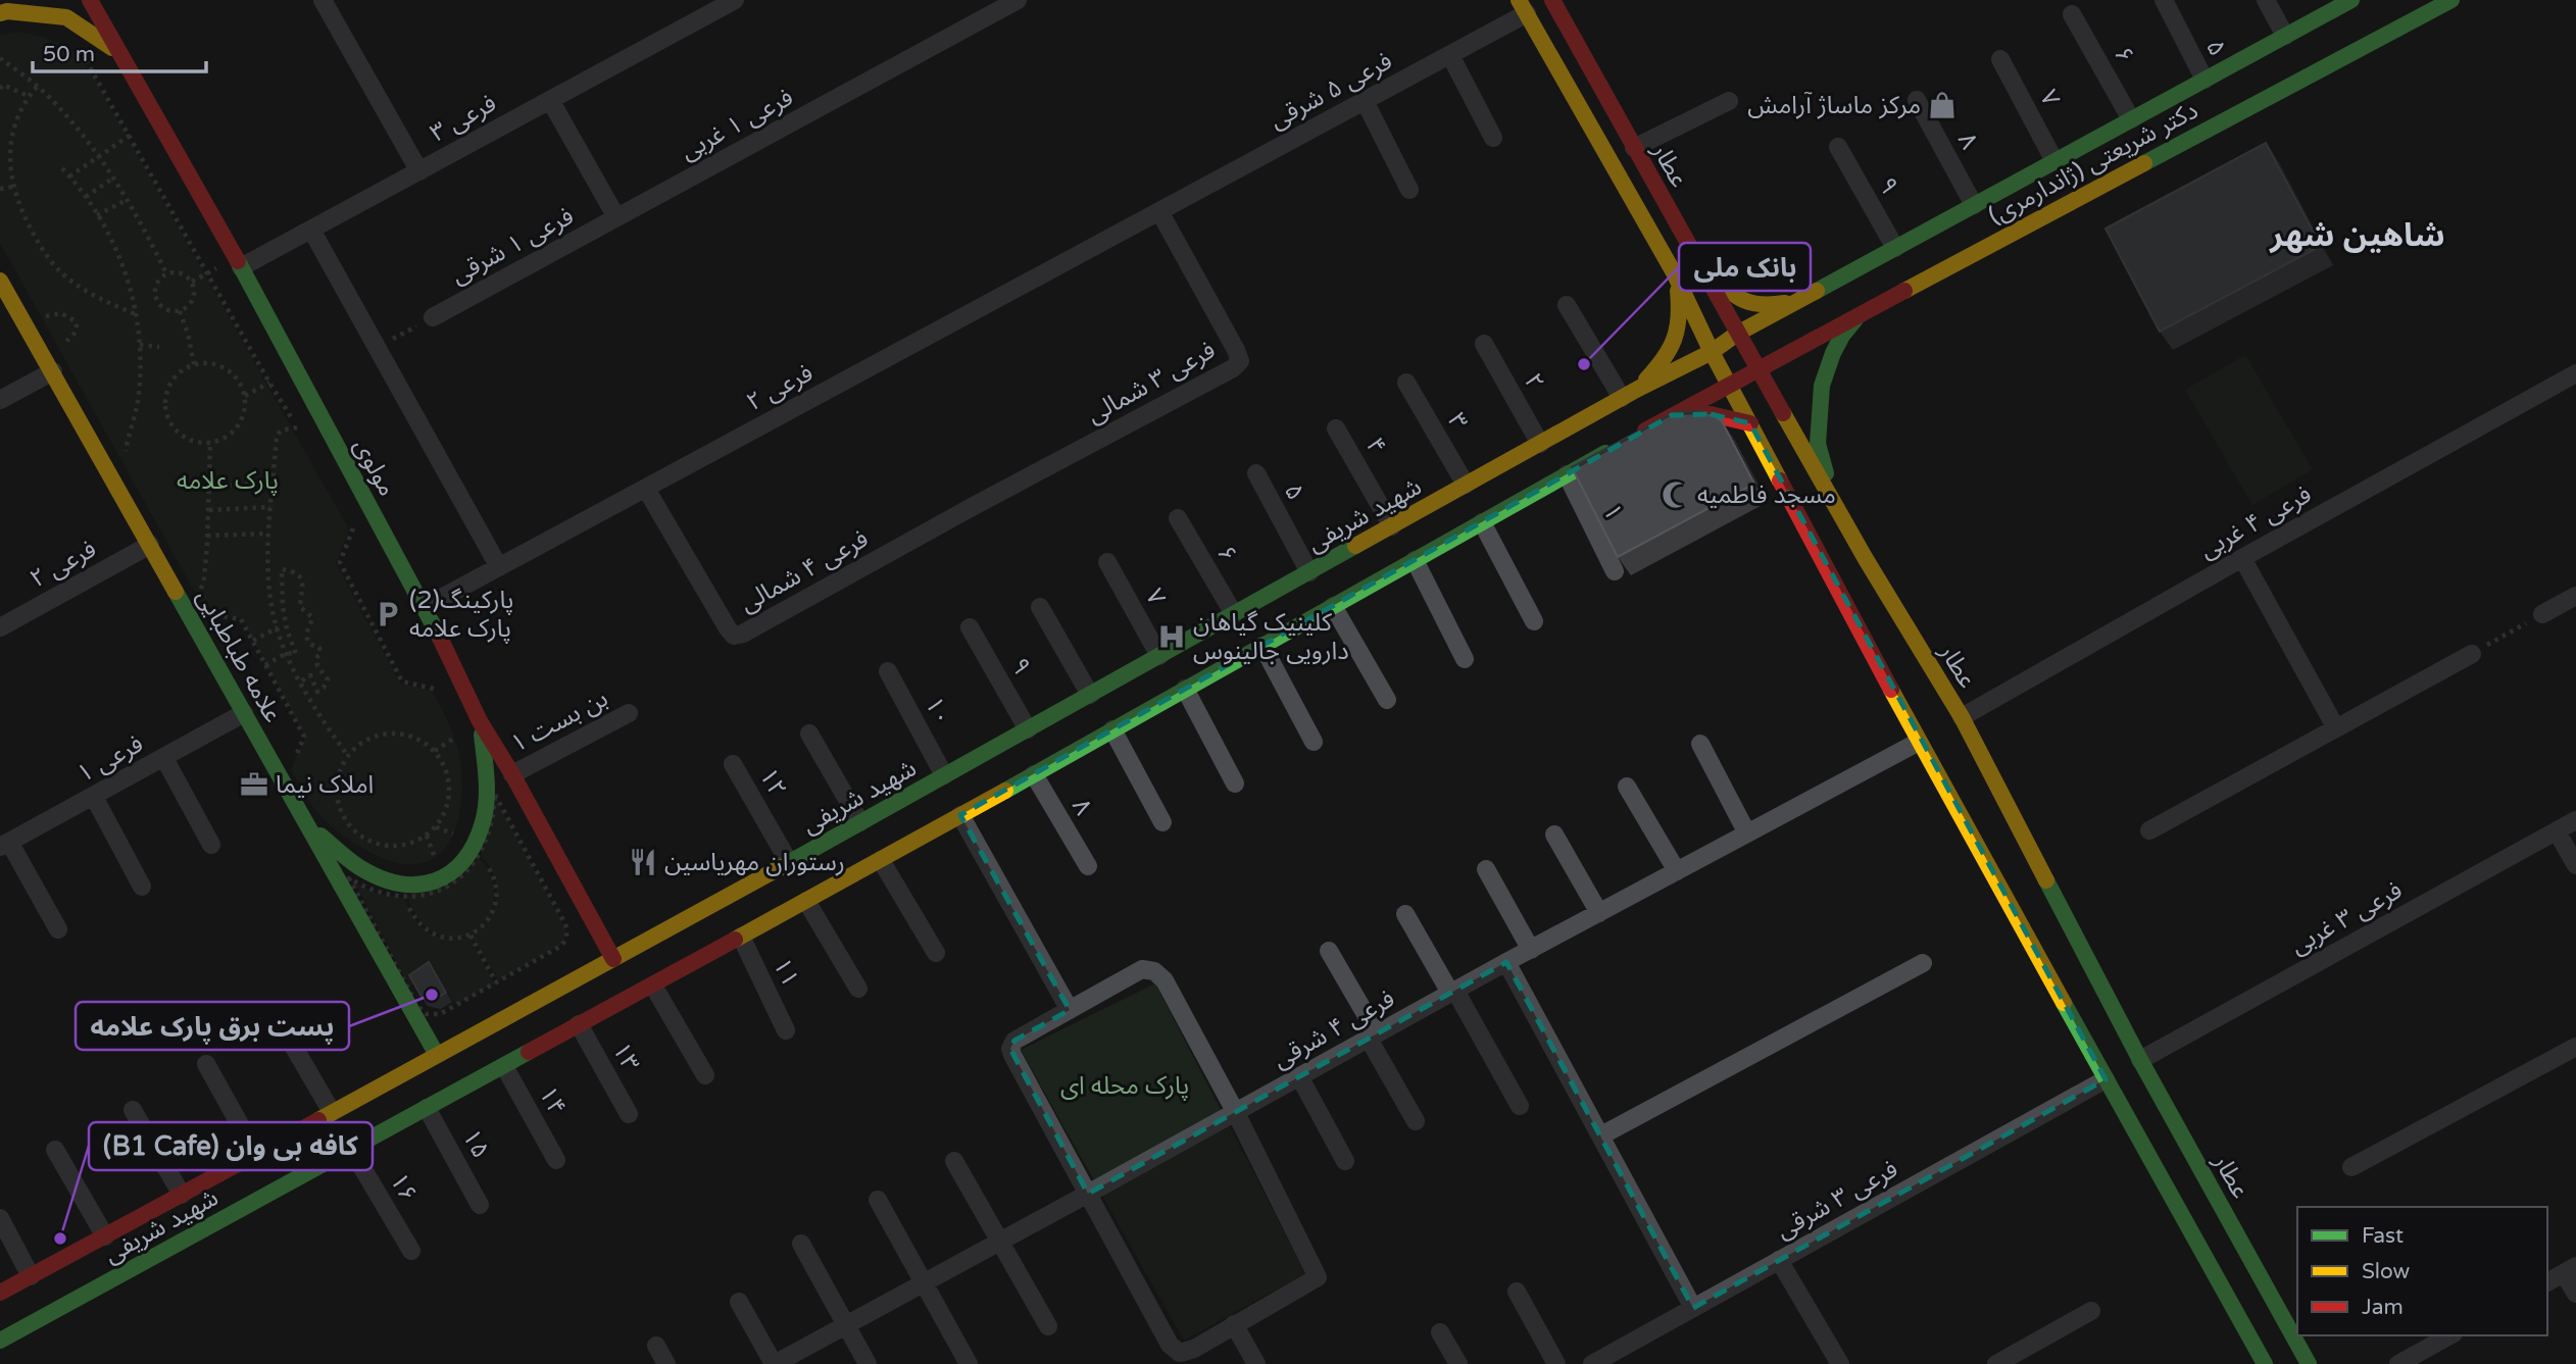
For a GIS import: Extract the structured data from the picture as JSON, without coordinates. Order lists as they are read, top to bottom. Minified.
{"streets":{"main road":["دکتر شریعتی (ژاندارمری)","عطار","مولوی","شهید شریفی","علامه طباطبایی"],"street":["۵","۶","فرعی ۵ شرقی","۷","فرعی ۳","فرعی ۱ غربی","۸","۹","فرعی ۱ شرقی","۲","فرعی ۳ شمالی","فرعی ۲","۳","۴","۱","فرعی ۴ غربی","فرعی ۴ شمالی","۱۰","بن بست ۱","فرعی ۱","۱۲","فرعی ۳ غربی","۱۱","فرعی ۴ شرقی","۱۳","۱۴","۱۵","۱۶","فرعی ۳ شرقی"]},"crossings":[["۵","دکتر شریعتی (ژاندارمری)"],["۵","شهید شریفی"],["۶","دکتر شریعتی (ژاندارمری)"],["۶","شهید شریفی"],["فرعی ۵ شرقی","عطار"],["فرعی ۵ شرقی","فرعی ۳ شمالی"],["فرعی ۵ شرقی","فرعی ۲"],["۷","دکتر شریعتی (ژاندارمری)"],["۷","شهید شریفی"],["فرعی ۳","مولوی"],["فرعی ۱ غربی","فرعی ۱ شرقی"],["۸","دکتر شریعتی (ژاندارمری)"],["۸","شهید شریفی"],["دکتر شریعتی (ژاندارمری)","عطار"],["دکتر شریعتی (ژاندارمری)","۹"],["دکتر شریعتی (ژاندارمری)","شهید شریفی"],["عطار","شهید شریفی"],["عطار","فرعی ۴ غربی"],["عطار","فرعی ۳ غربی"],["عطار","فرعی ۴ شرقی"],["عطار","فرعی ۳ شرقی"],["۹","شهید شریفی"],["۲","شهید شریفی"],["فرعی ۳ شمالی","فرعی ۲"],["فرعی ۳ شمالی","فرعی ۴ شمالی"],["فرعی ۲","مولوی"],["فرعی ۲","فرعی ۴ شمالی"],["فرعی ۲","علامه طباطبایی"],["۳","شهید شریفی"],["۴","شهید شریفی"],["مولوی","شهید شریفی"],["مولوی","بن بست ۱"],["۱","شهید شریفی"],["شهید شریفی","علامه طباطبایی"],["شهید شریفی","۱۰"],["شهید شریفی","۱۲"],["شهید شریفی","۱۱"],["شهید شریفی","۱۳"],["شهید شریفی","۱۴"],["شهید شریفی","۱۵"],["شهید شریفی","۱۶"],["علامه طباطبایی","فرعی ۱"]],"districts":["شاهین شهر"],"parks":["پارک علامه","پارک محله ای"],"places":{"shop":["مرکز ماساژ آرامش"],"other":["بانک ملی","پست برق پارک علامه","(B1 Cafe) کافه بی وان"],"mosque":["مسجد فاطمیه"],"parking":["پارکینگ(2) پارک علامه"],"hospital":["کلینیک گیاهان دارویی جالینوس"],"office":["املاک نیما"],"restaurant":["رستوران مهریاسین"]},"legend":["Fast","Slow","Jam"],"scale_bar":"50 m"}
